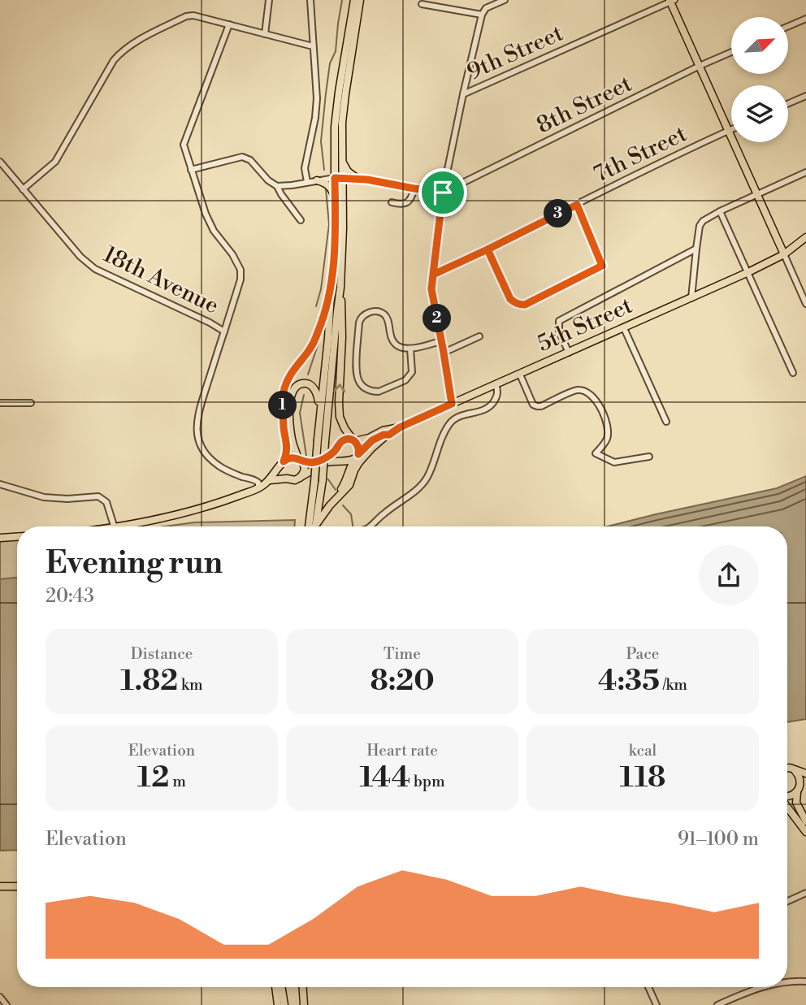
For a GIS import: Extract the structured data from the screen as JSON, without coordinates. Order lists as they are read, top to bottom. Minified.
{"streets":{"main road":["5th Street"],"street":["9th Street","8th Street","7th Street","18th Avenue"]},"north":"top right","page":{"pins":["3","2","1"],"heading":["Evening run","20:43"],"stats":[["Distance","1.82 km"],["Time","8:20"],["Pace","4:35 /km"],["Elevation","12 m"],["Heart rate","144 bpm"],["kcal","118"]],"chart":["Elevation","91–100 m"]}}
